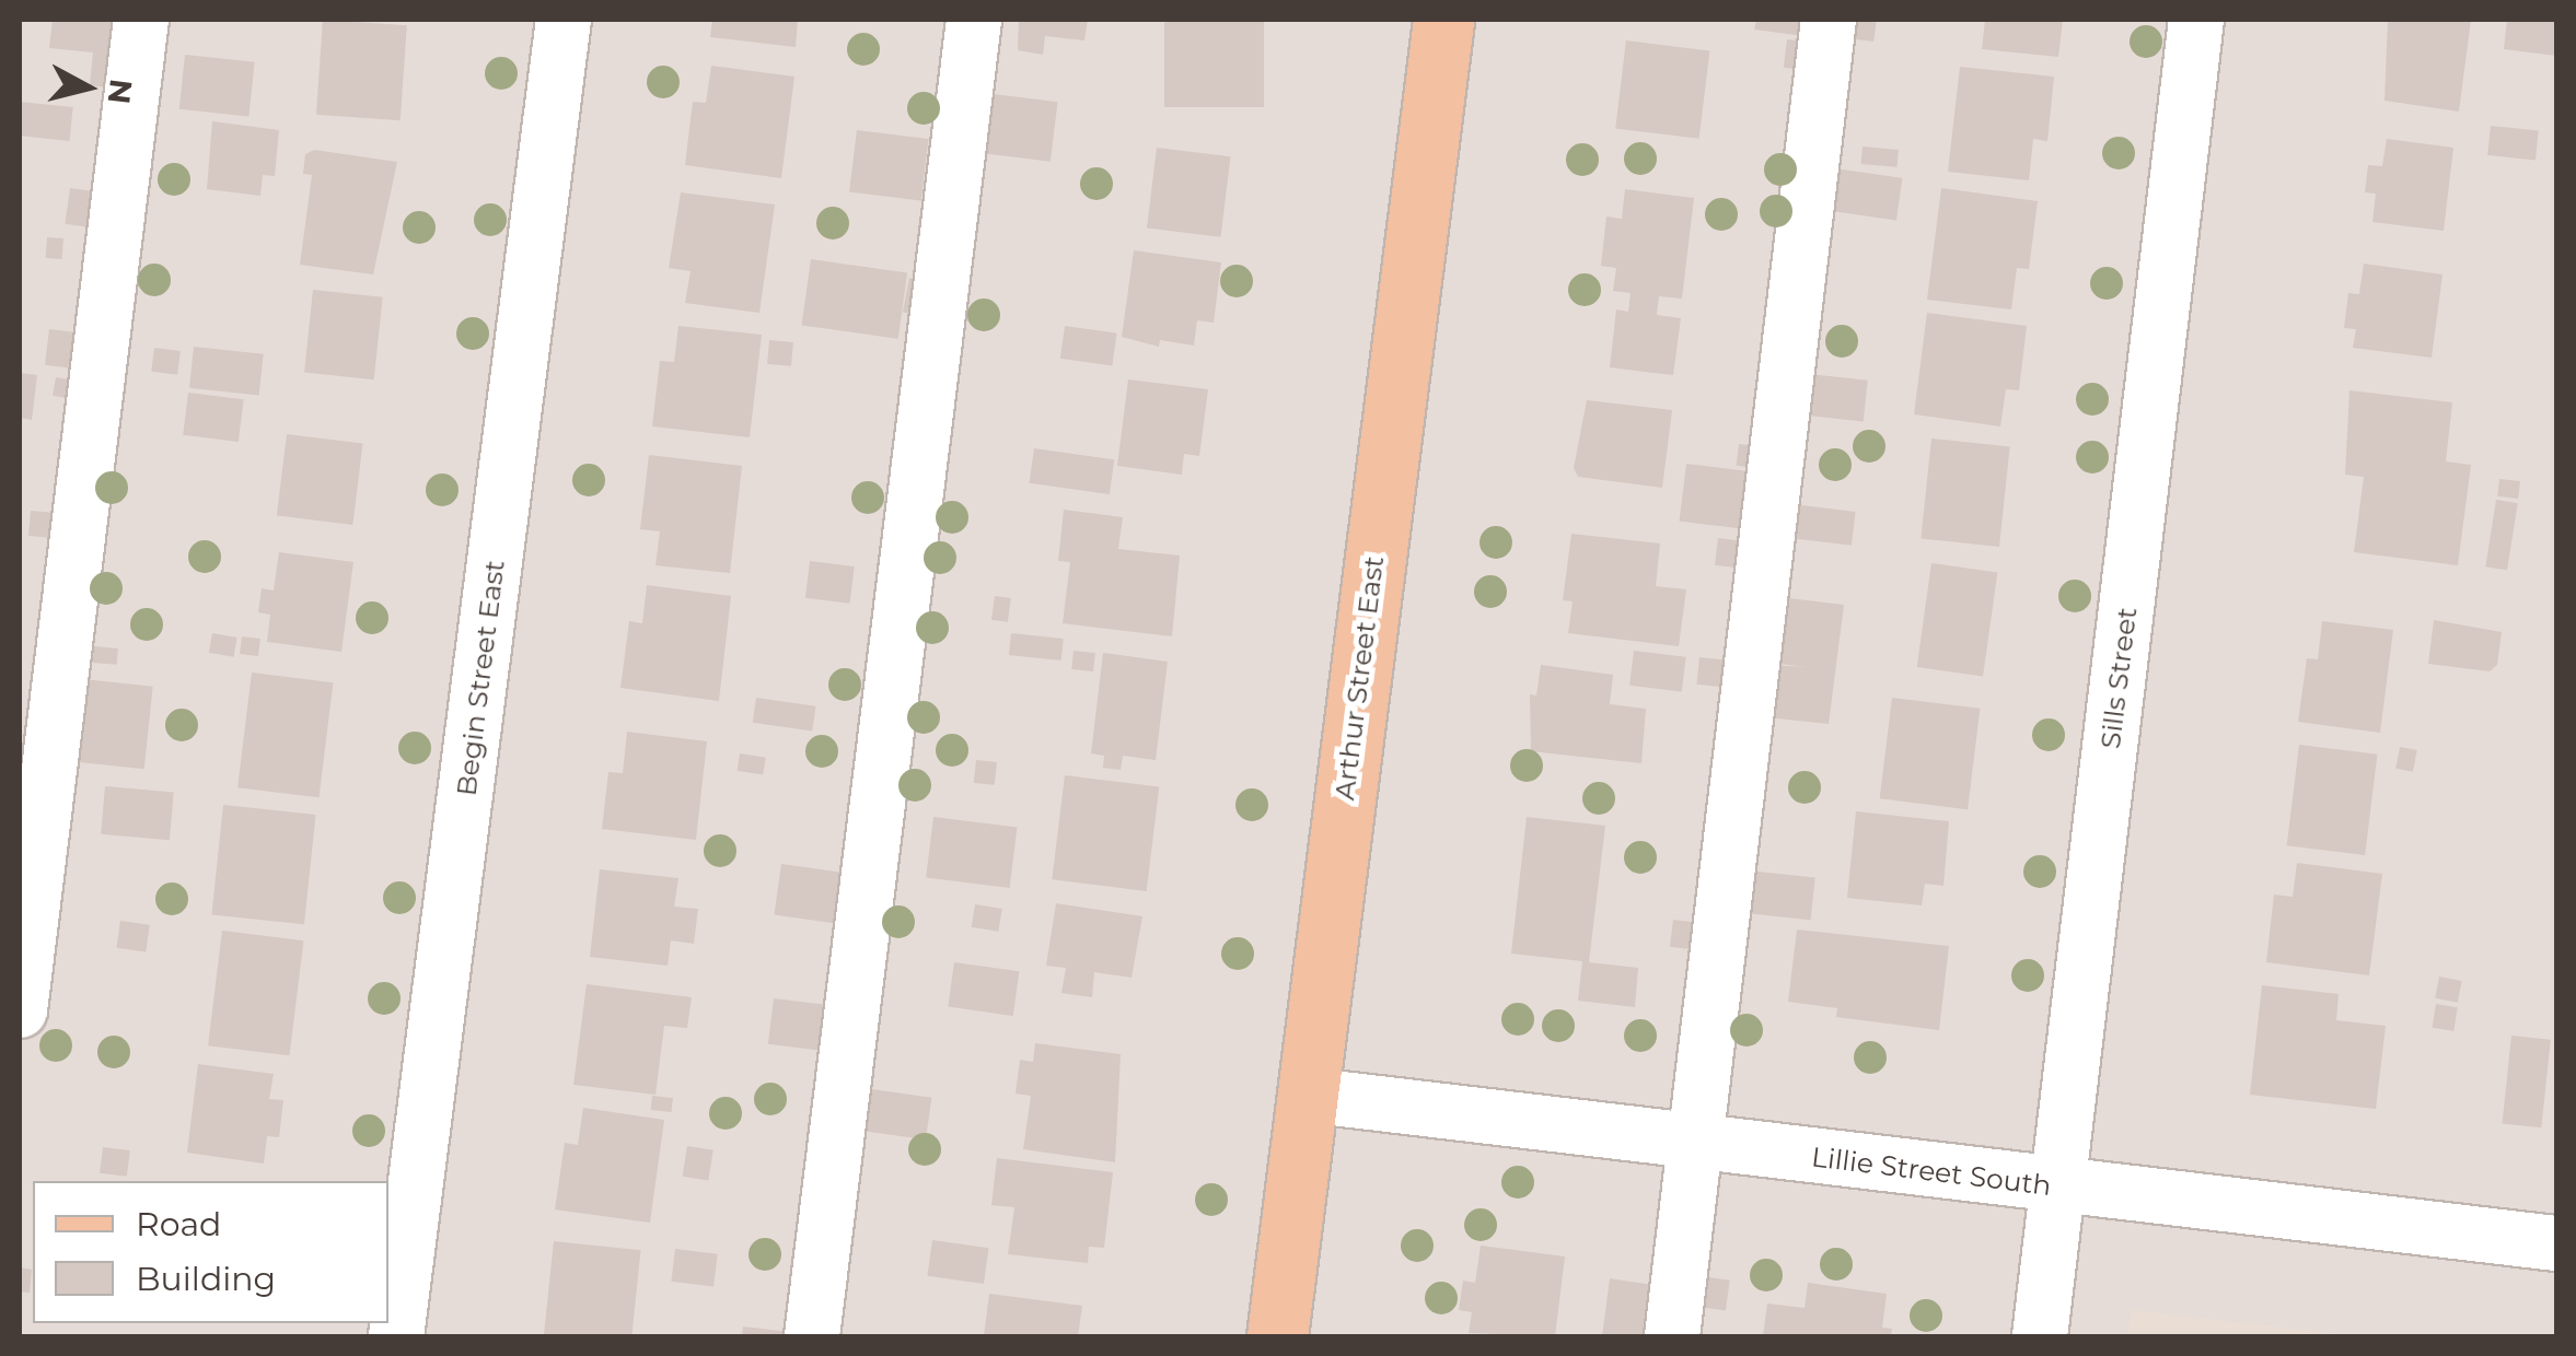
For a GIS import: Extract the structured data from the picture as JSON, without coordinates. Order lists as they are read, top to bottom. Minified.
{"streets":{"main road":["Arthur Street East"],"street":["Begin Street East","Sills Street","Lillie Street South"]},"crossings":[["Arthur Street East","Lillie Street South"],["Sills Street","Lillie Street South"]],"legend":["Road","Building"],"north":"right"}
